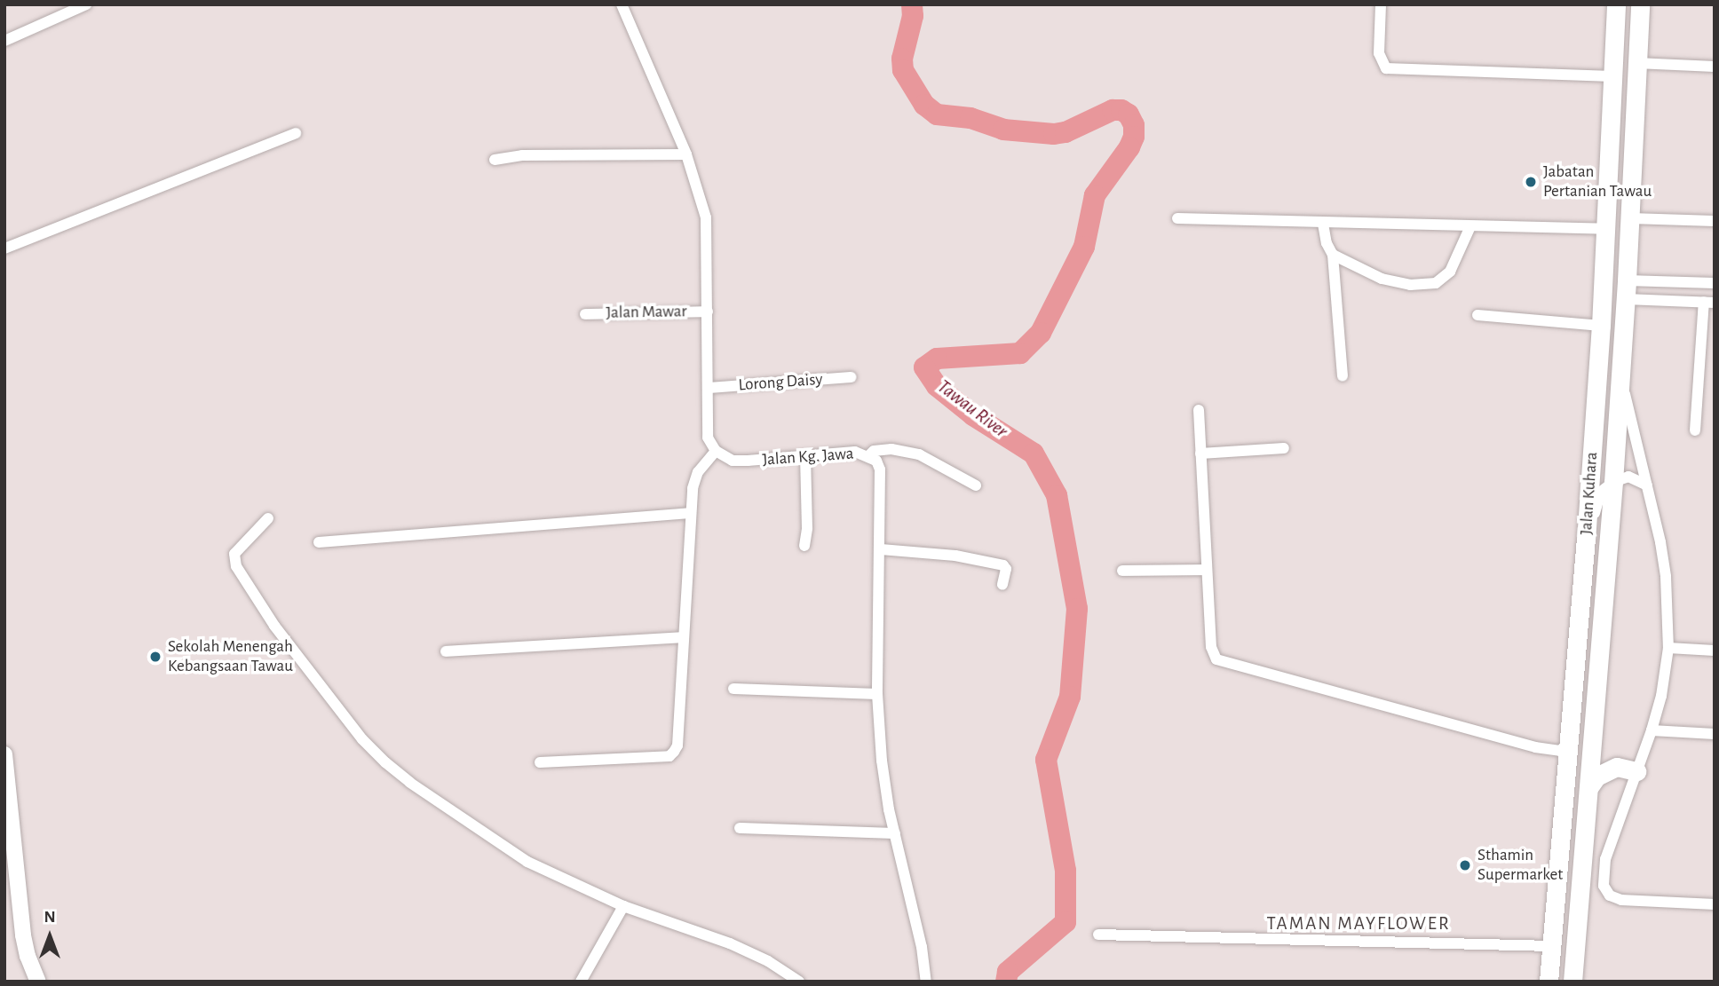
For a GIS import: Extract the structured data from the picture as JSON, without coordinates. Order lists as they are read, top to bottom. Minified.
{"streets":{"main road":["Jalan Kuhara"],"street":["Jalan Mawar","Lorong Daisy","Jalan Kg. Jawa"]},"districts":["TAMAN MAYFLOWER"],"water":["Tawau River"],"places":["Jabatan Pertanian Tawau","Sekolah Menengah Kebangsaan Tawau","Sthamin Supermarket"],"north":"top"}
